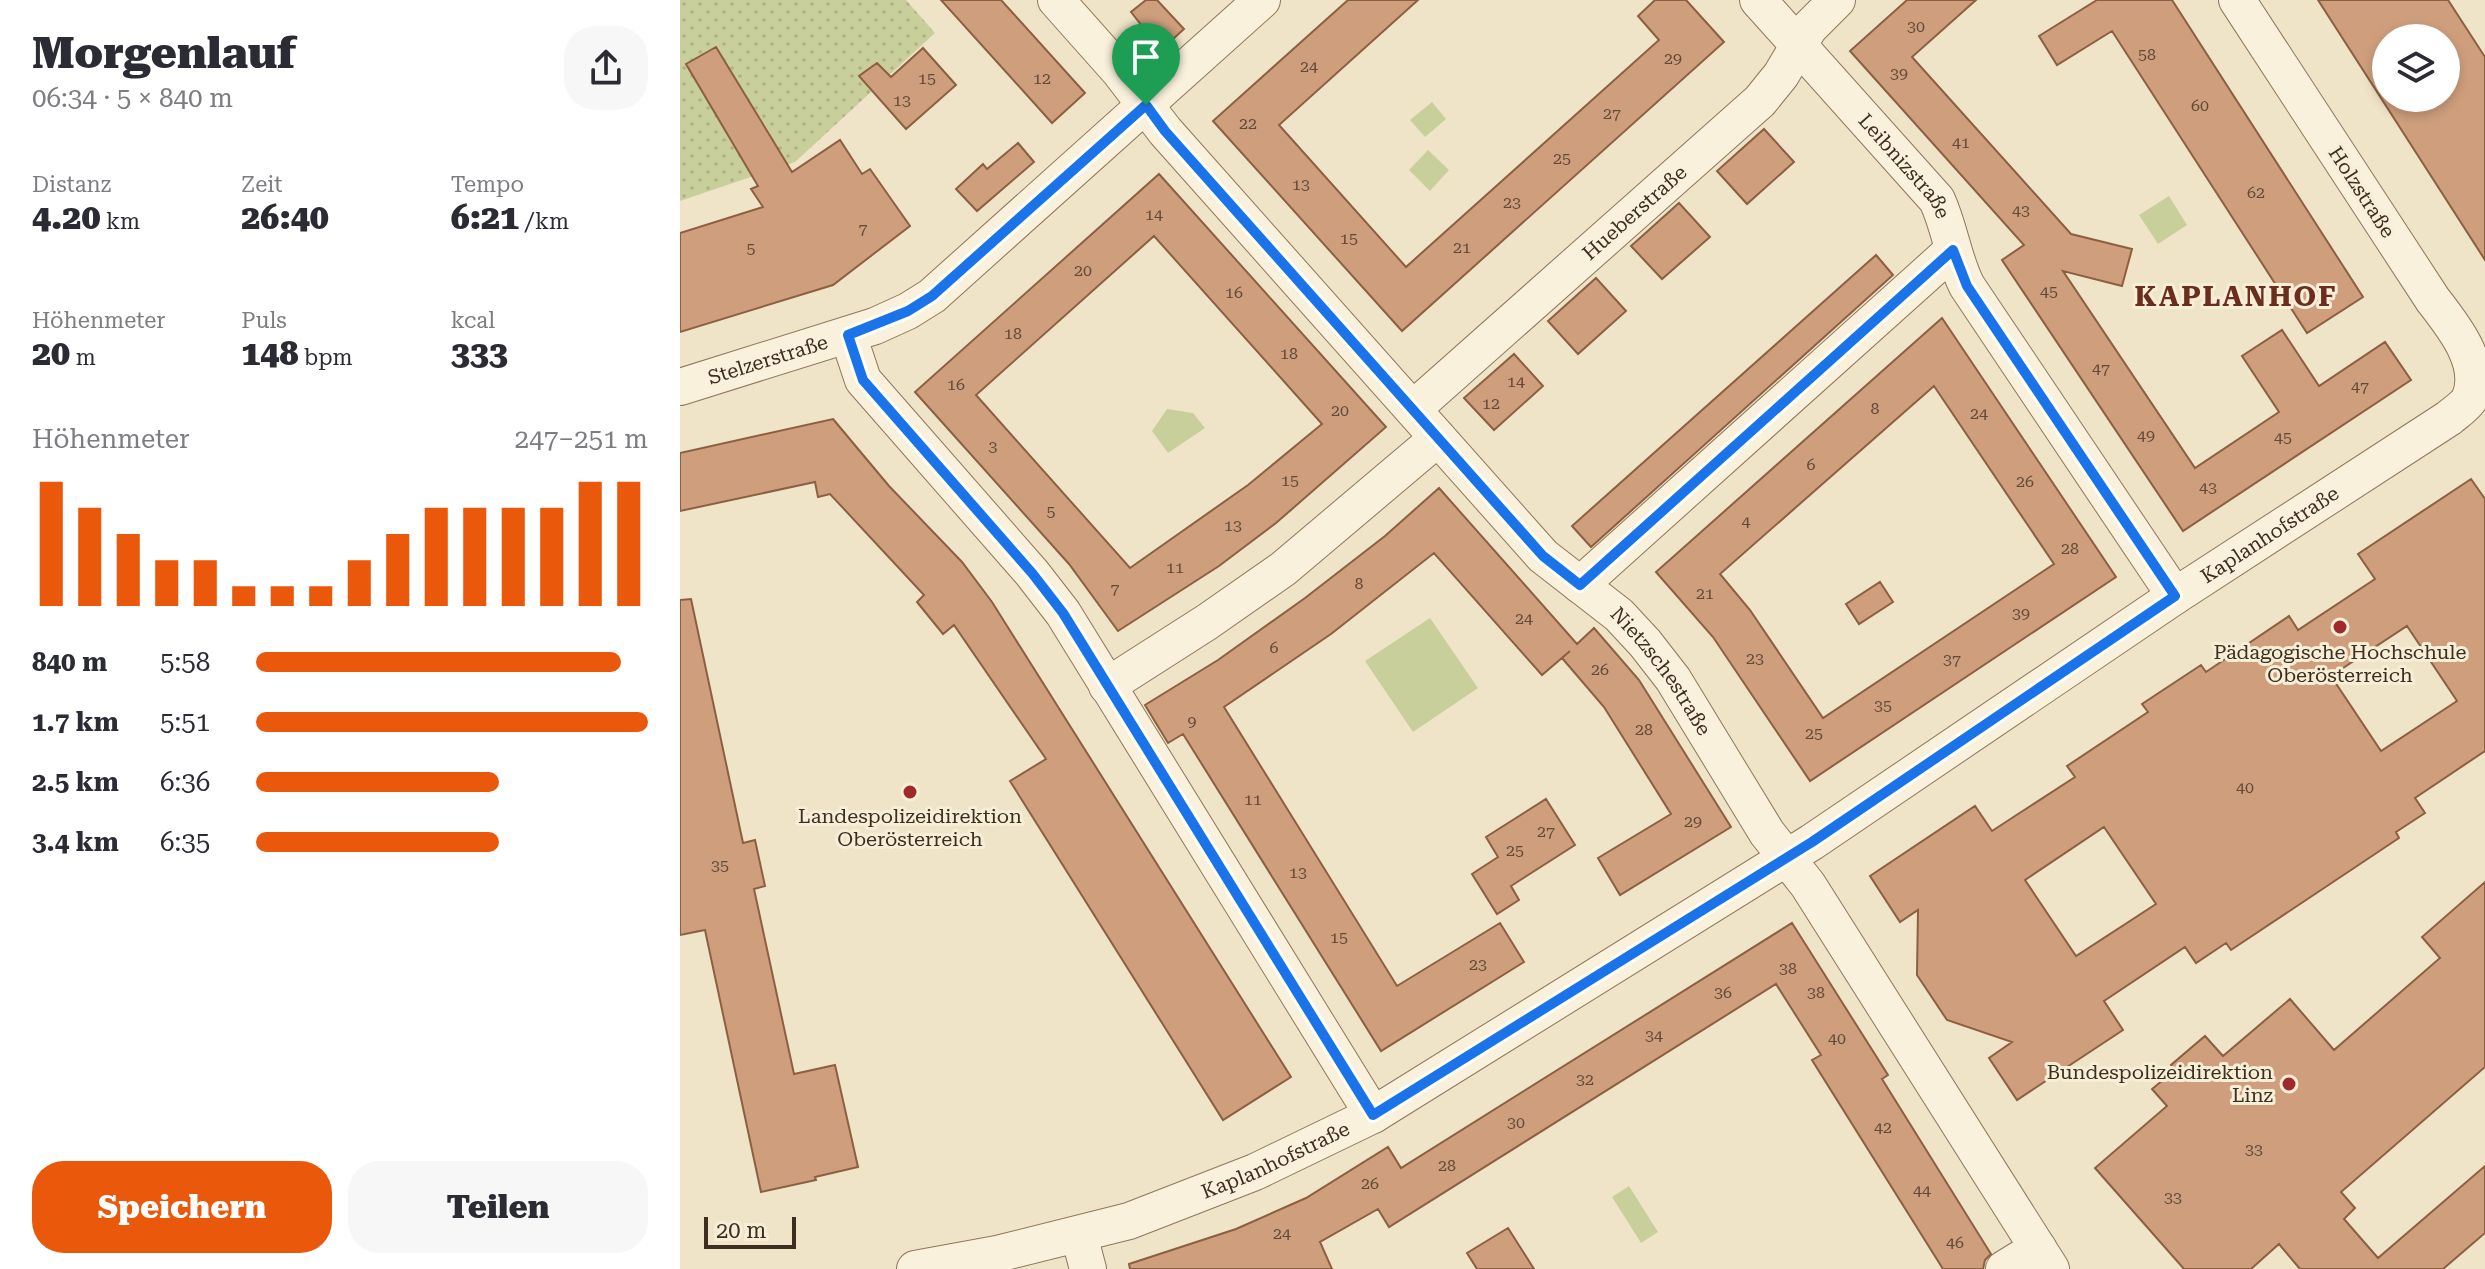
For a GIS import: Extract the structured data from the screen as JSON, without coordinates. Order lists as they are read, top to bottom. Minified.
{"streets":{"street":["Leibnizstraße","Holzstraße","Hueberstraße","Stelzerstraße","Kaplanhofstraße","Nietzschestraße"]},"crossings":[["Leibnizstraße","Hueberstraße"],["Leibnizstraße","Kaplanhofstraße"],["Holzstraße","Kaplanhofstraße"],["Hueberstraße","Nietzschestraße"],["Stelzerstraße","Nietzschestraße"],["Kaplanhofstraße","Nietzschestraße"]],"districts":["KAPLANHOF"],"places":["Pädagogische Hochschule Oberösterreich","Landespolizeidirektion Oberösterreich","Bundespolizeidirektion Linz"],"house_numbers":["30","58","29","24","39","15","12","13","60","27","22","41","25","13","62","23","43","14","7","15","21","5","20","45","16","18","18","47","14","16","47","12","8","20","24","49","45","3","6","15","26","43","5","4","13","28","11","8","7","21","39","24","6","23","37","26","35","9","28","25","40","11","29","27","25","35","13","15","23","38","36","38","34","40","32","30","42","33","28","26","44","33","24","46"],"scale_bar":"20 m","page":{"heading":["Morgenlauf","06:34 · 5 × 840 m"],"stats":[["Distanz","4.20 km"],["Zeit","26:40"],["Tempo","6:21 /km"],["Höhenmeter","20 m"],["Puls","148 bpm"],["kcal","333"]],"chart":["Höhenmeter","247–251 m"],"list":[{"name":"840 m","note":"5:58"},{"name":"1.7 km","note":"5:51"},{"name":"2.5 km","note":"6:36"},{"name":"3.4 km","note":"6:35"}],"buttons":["Speichern","Teilen"],"scale":"20 m"}}
